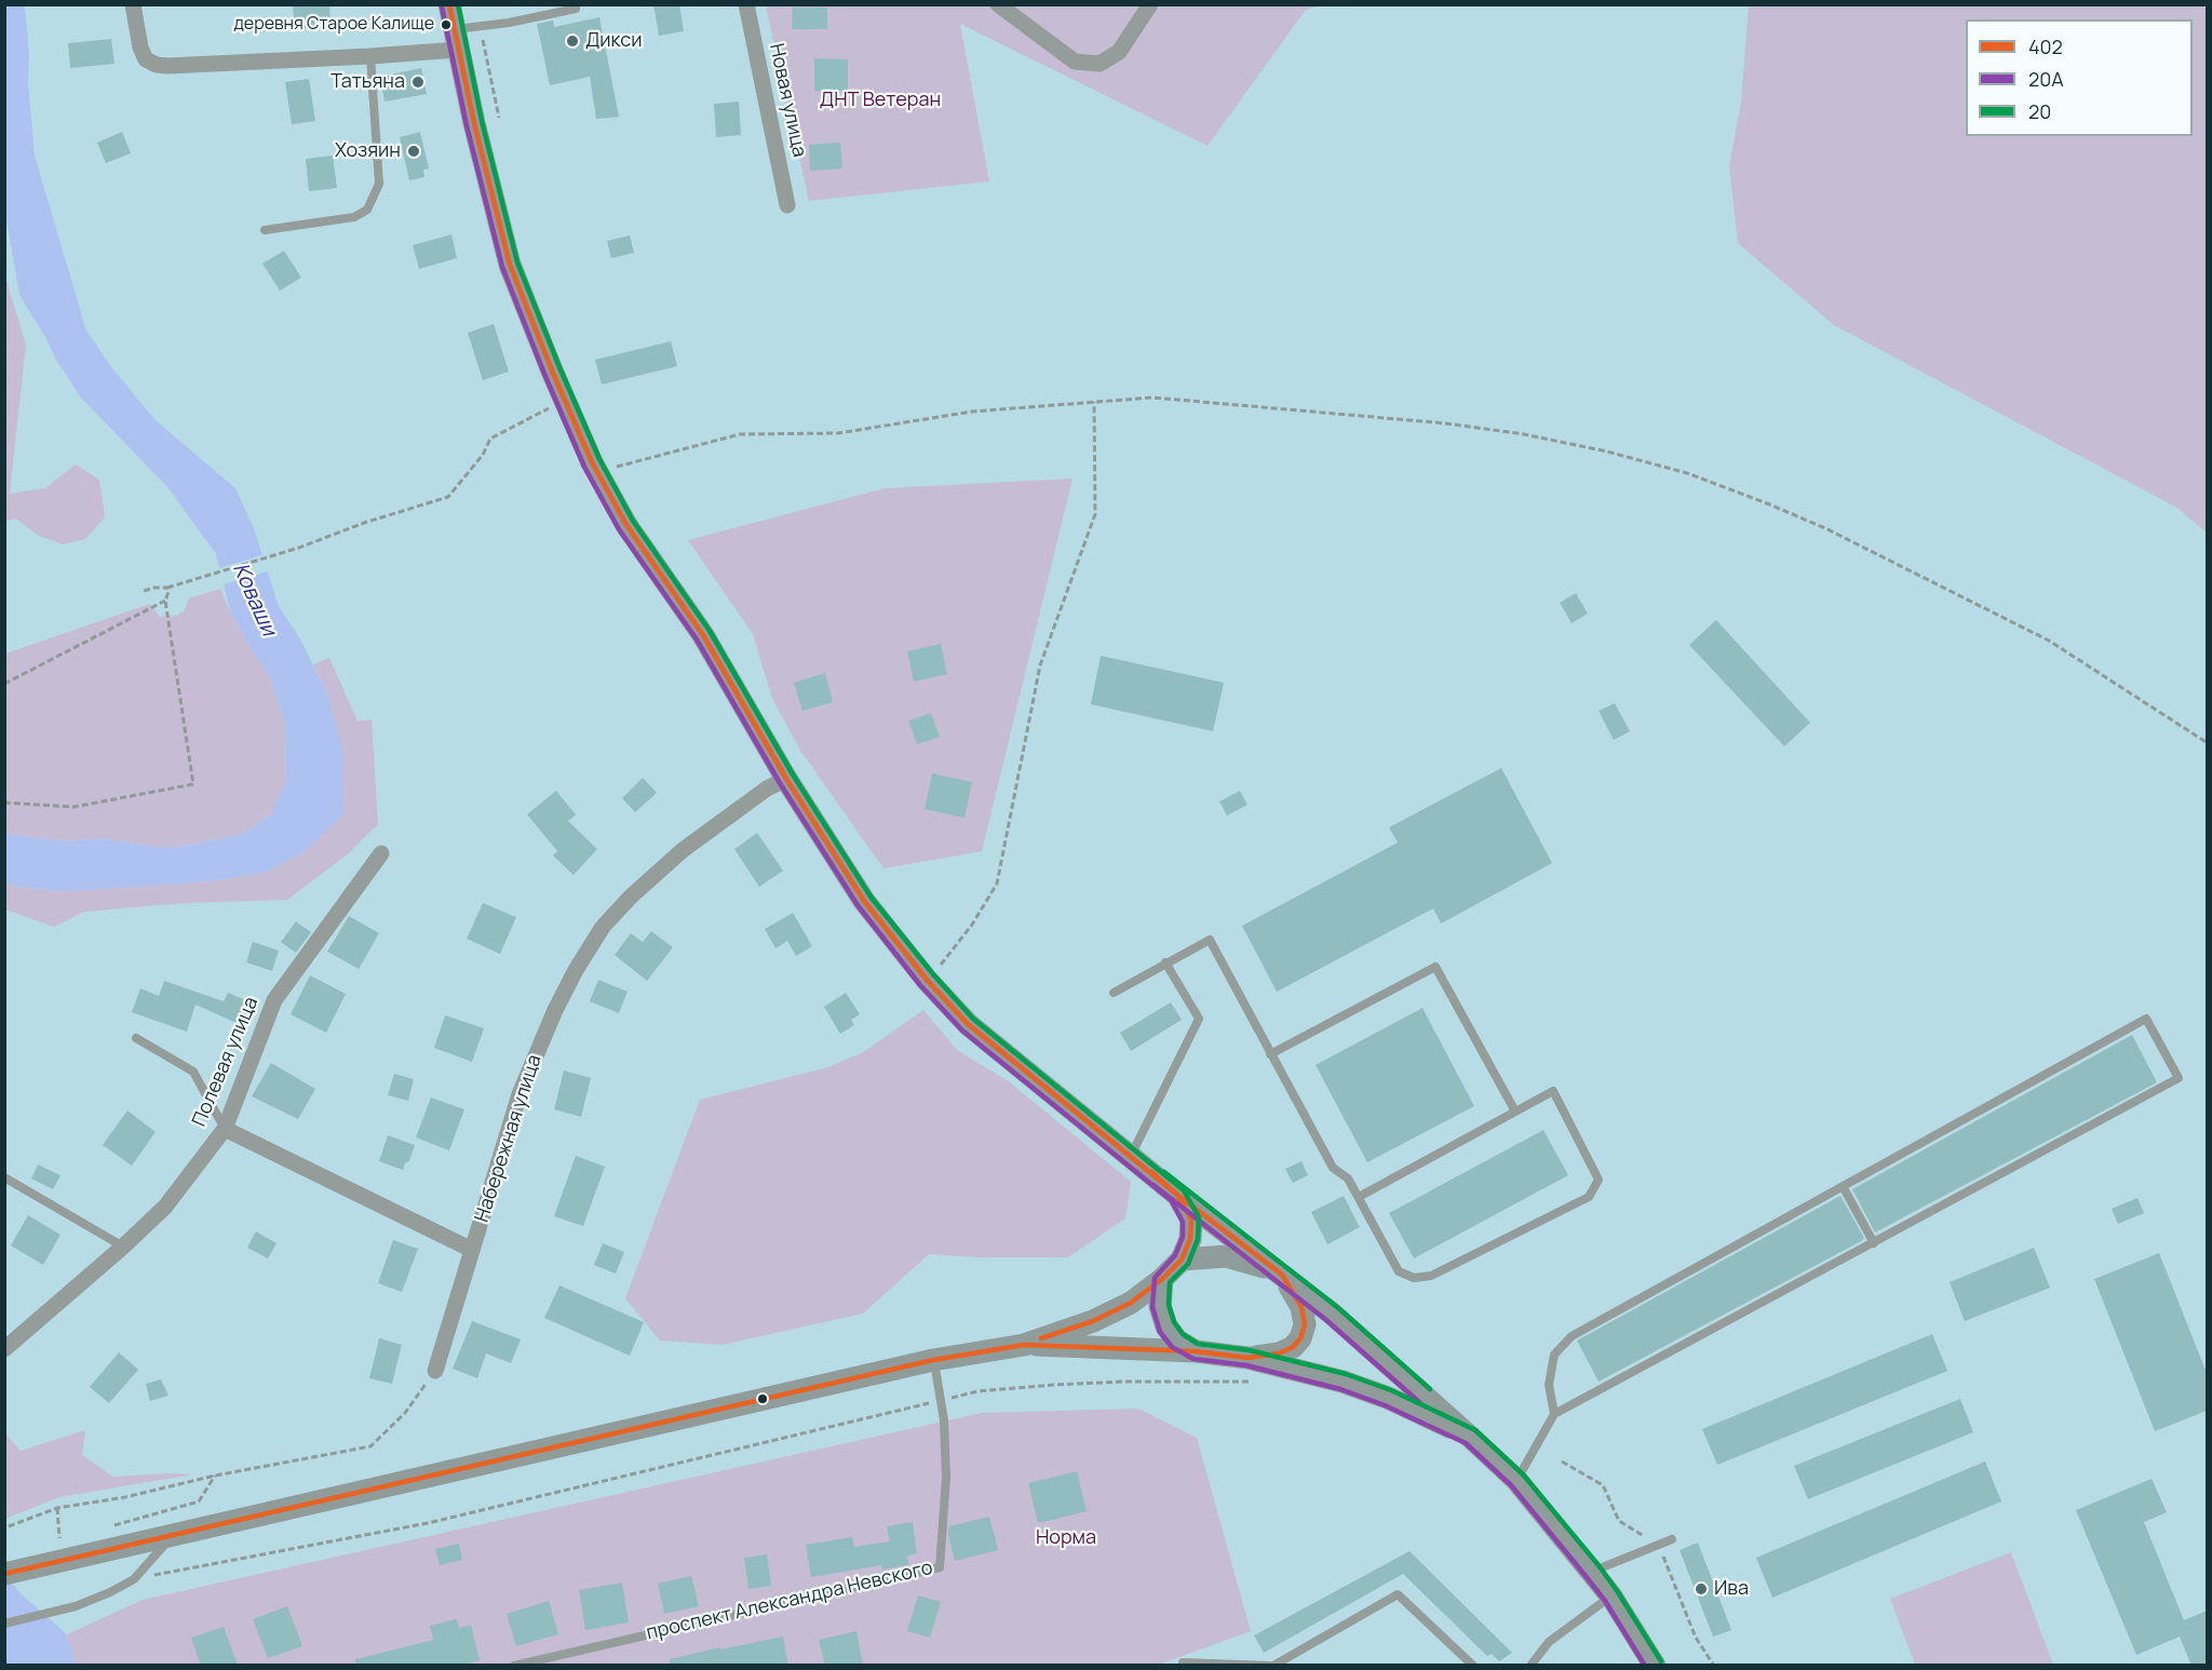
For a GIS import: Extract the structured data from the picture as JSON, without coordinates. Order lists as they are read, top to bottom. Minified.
{"streets":{"street":["Новая улица","Полевая улица","Набережная улица"],"lane":["проспект Александра Невского"]},"crossings":[["Полевая улица","Набережная улица"]],"water":["Коваши"],"parks":["ДНТ Ветеран","Норма"],"places":["деревня Старое Калище","Дикси","Татьяна","Хозяин","Ива"],"lines":["transit line 402","transit line 20","transit line 20А"],"legend":["402","20А","20"]}
